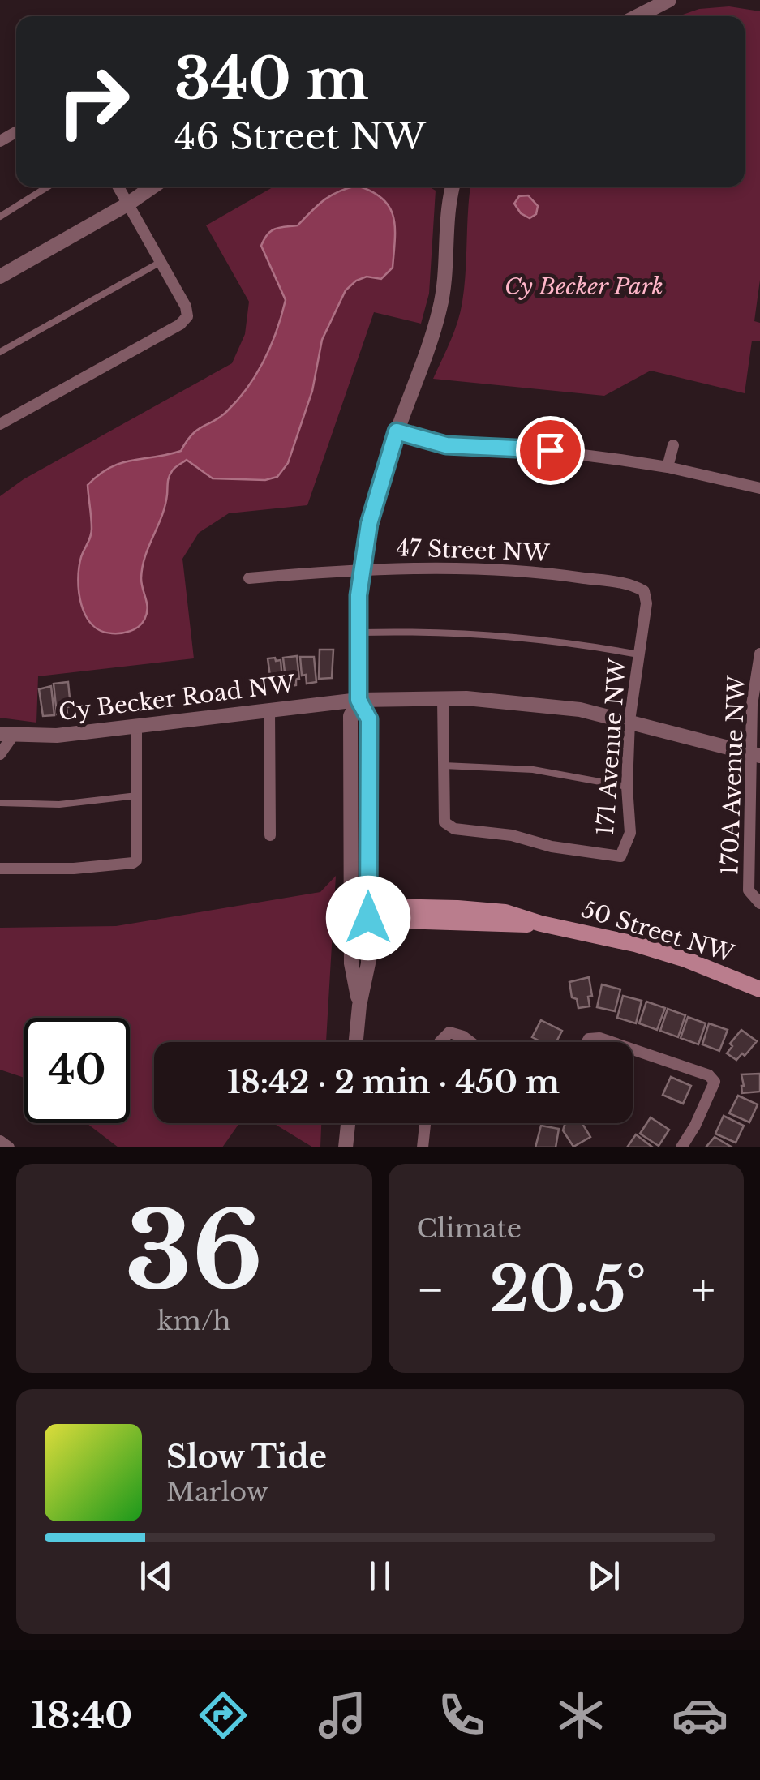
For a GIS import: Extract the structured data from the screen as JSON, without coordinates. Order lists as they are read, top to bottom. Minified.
{"streets":{"main road":["50 Street NW"],"street":["47 Street NW","Cy Becker Road NW","171 Avenue NW","170A Avenue NW"]},"crossings":[["47 Street NW","171 Avenue NW"],["Cy Becker Road NW","171 Avenue NW"],["Cy Becker Road NW","170A Avenue NW"]],"parks":["Cy Becker Park"],"page":{"turn":["340 m","46 Street NW"],"limit":"40","trip":"18:42 · 2 min · 450 m","tile":[["36","km/h"],"Climate"],"heat":["−","20.5°","+"],"song":["Slow Tide","Marlow"],"tabs":"18:40"}}
